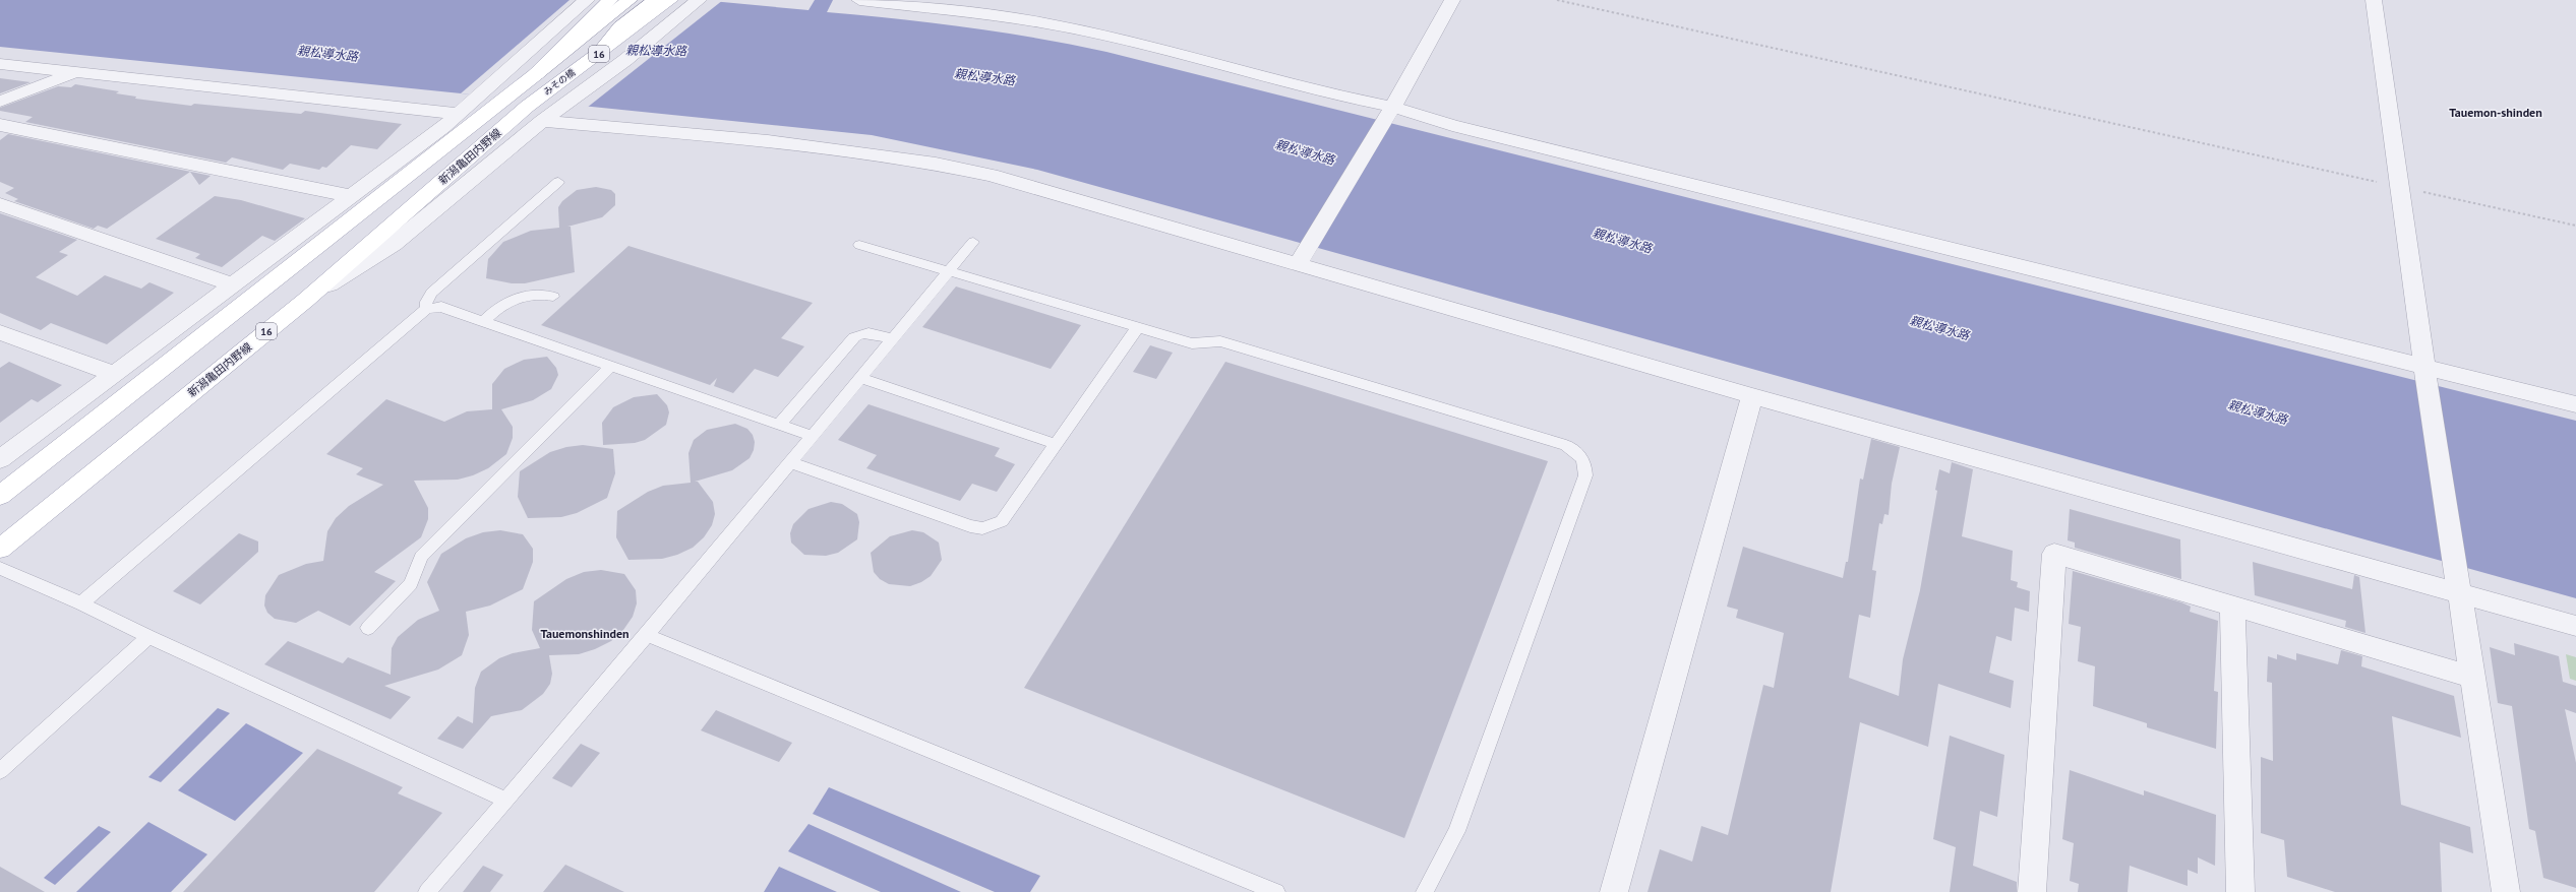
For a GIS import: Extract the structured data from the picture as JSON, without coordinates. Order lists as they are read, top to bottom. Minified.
{"streets":{"main road":["16","みその橋","新潟亀田内野線"]},"crossings":[["みその橋","新潟亀田内野線"]],"districts":["Tauemon-shinden","Tauemonshinden"],"water":["親松導水路"]}
